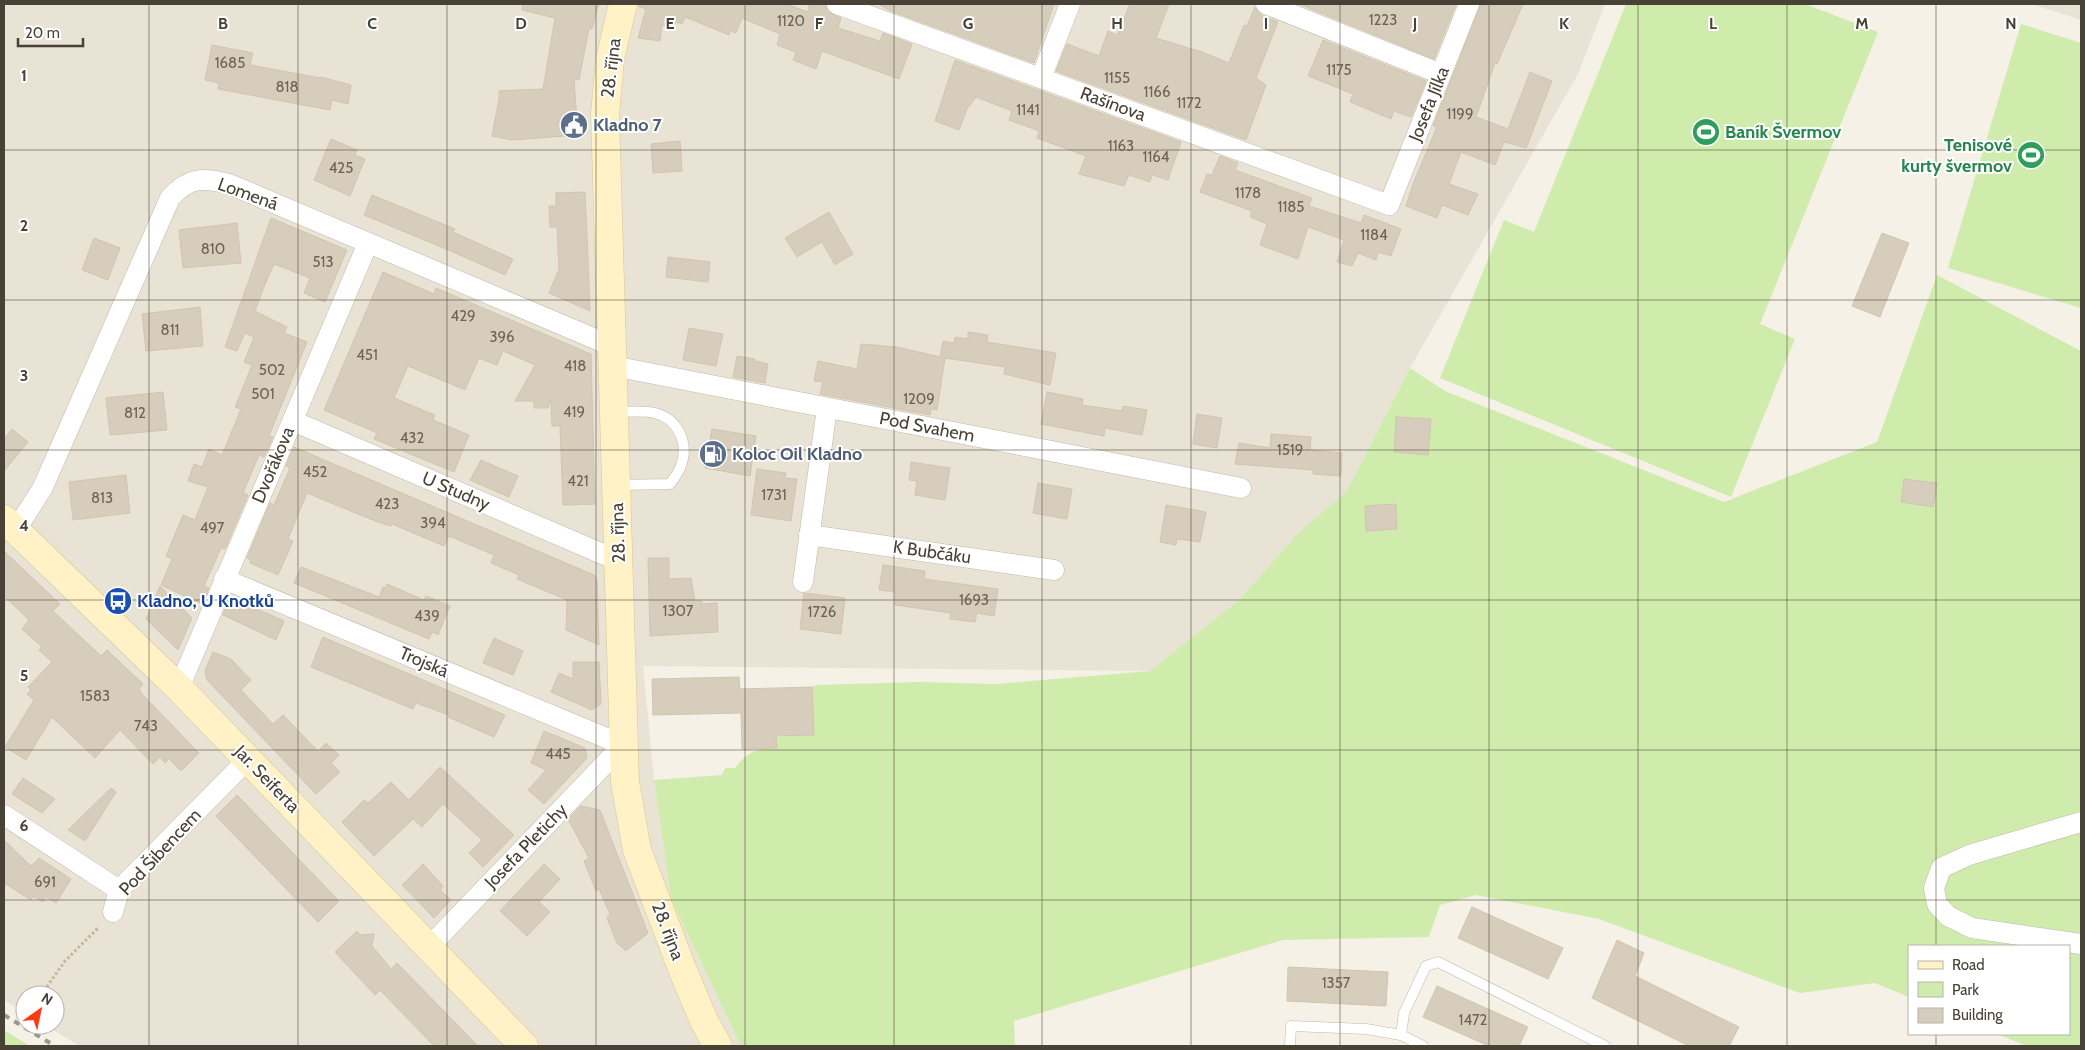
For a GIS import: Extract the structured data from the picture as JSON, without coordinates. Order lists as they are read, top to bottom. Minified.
{"streets":{"main road":["28. října","Jar. Seiferta"],"street":["Rašínova","Josefa Jílka","Lomená","Pod Svahem","Dvořákova","U Studny","K Bubčáku","Trojská","Josefa Pletichy","Pod Šibencem"]},"crossings":[["28. října","Lomená"],["28. října","Pod Svahem"],["28. října","U Studny"],["28. října","Trojská"],["28. října","Josefa Pletichy"],["Rašínova","Josefa Jílka"],["Lomená","Pod Svahem"],["Lomená","Dvořákova"],["Lomená","Jar. Seiferta"],["Dvořákova","U Studny"],["Dvořákova","Trojská"],["Dvořákova","Jar. Seiferta"],["Trojská","Josefa Pletichy"],["Jar. Seiferta","Josefa Pletichy"],["Jar. Seiferta","Pod Šibencem"]],"places":{"public building":["Kladno 7"],"sports":["Baník Švermov","Tenisové kurty švermov"],"fuel station":["Koloc Oil Kladno"],"bus stop":["Kladno, U Knotků"]},"house_numbers":["1223","1120","1685","1175","1155","818","1166","1172","1141","1199","1163","1164","425","1178","1185","1184","810","513","429","811","396","451","418","502","501","1209","419","812","432","1519","452","421","1731","813","423","394","497","1693","1307","1726","439","1583","743","445","691","1357","1472"],"legend":["Road","Park","Building"],"scale_bar":"20 m","north":"top right","grid":{"columns":["B","C","D","E","F","G","H","I","J","K","L","M","N"],"rows":["1","2","3","4","5","6"]}}
